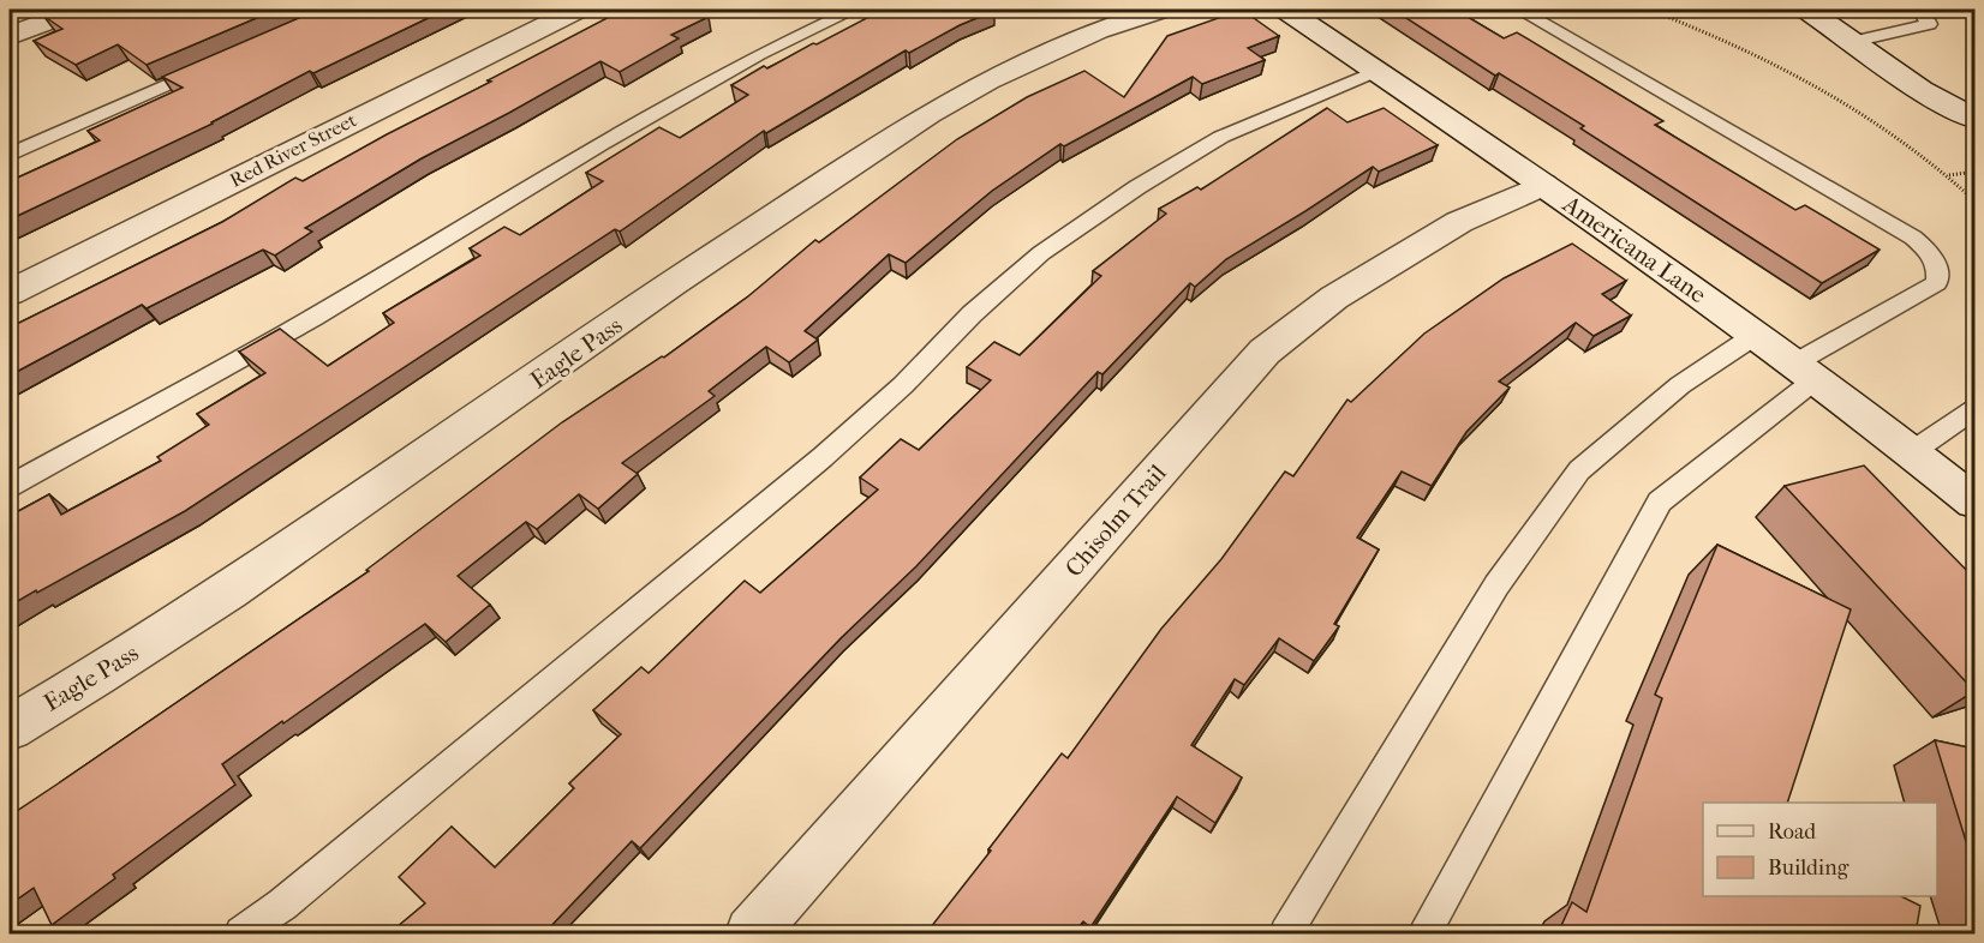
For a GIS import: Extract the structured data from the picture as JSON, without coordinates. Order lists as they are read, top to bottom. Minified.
{"streets":{"street":["Red River Street","Americana Lane","Eagle Pass","Chisolm Trail"]},"crossings":[["Americana Lane","Chisolm Trail"]],"legend":["Road","Building"]}
